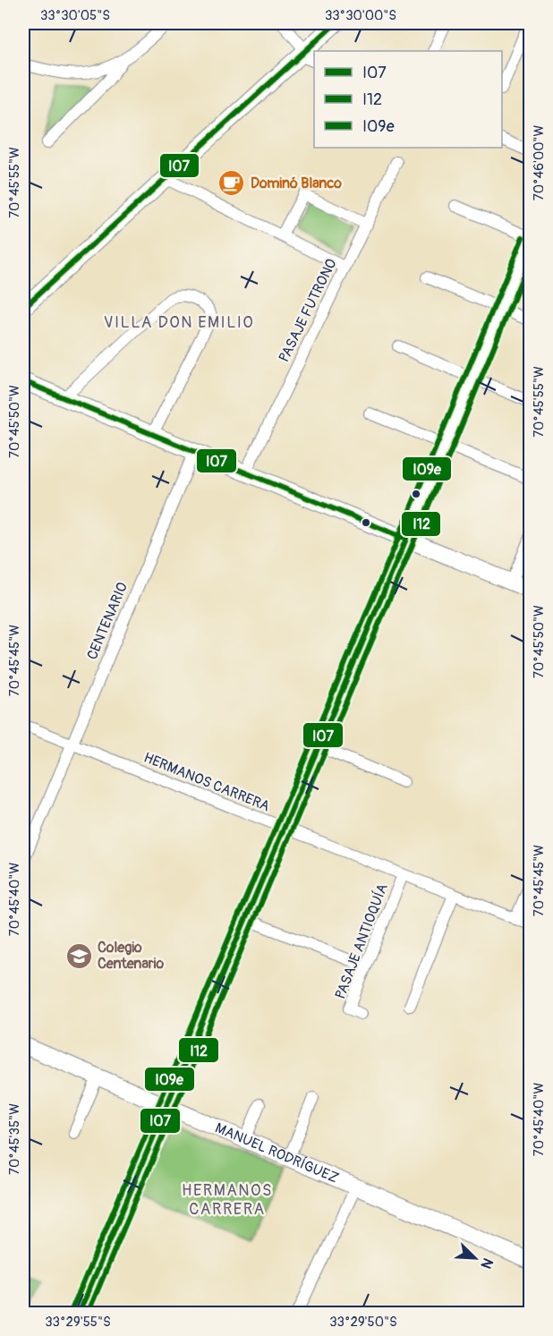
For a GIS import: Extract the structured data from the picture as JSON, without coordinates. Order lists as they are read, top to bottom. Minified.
{"streets":{"street":["PASAJE FUTRONO","CENTENARIO","HERMANOS CARRERA","PASAJE ANTIOQUÍA","MANUEL RODRÍGUEZ"]},"crossings":[["CENTENARIO","HERMANOS CARRERA"],["HERMANOS CARRERA","PASAJE ANTIOQUÍA"]],"districts":["VILLA DON EMILIO","HERMANOS CARRERA"],"places":{"cafe":["Dominó Blanco"],"school or university":["Colegio Centenario"]},"lines":["transit line I07","transit line I09e","transit line I12"],"legend":["I07","I12","I09e"],"north":"bottom right","coordinates":["33°30'05\"S","33°30'00\"S","70°46'00\"W","70°45'55\"W","70°45'50\"W","70°45'45\"W","70°45'40\"W","70°45'35\"W","33°29'55\"S","33°29'50\"S"]}
